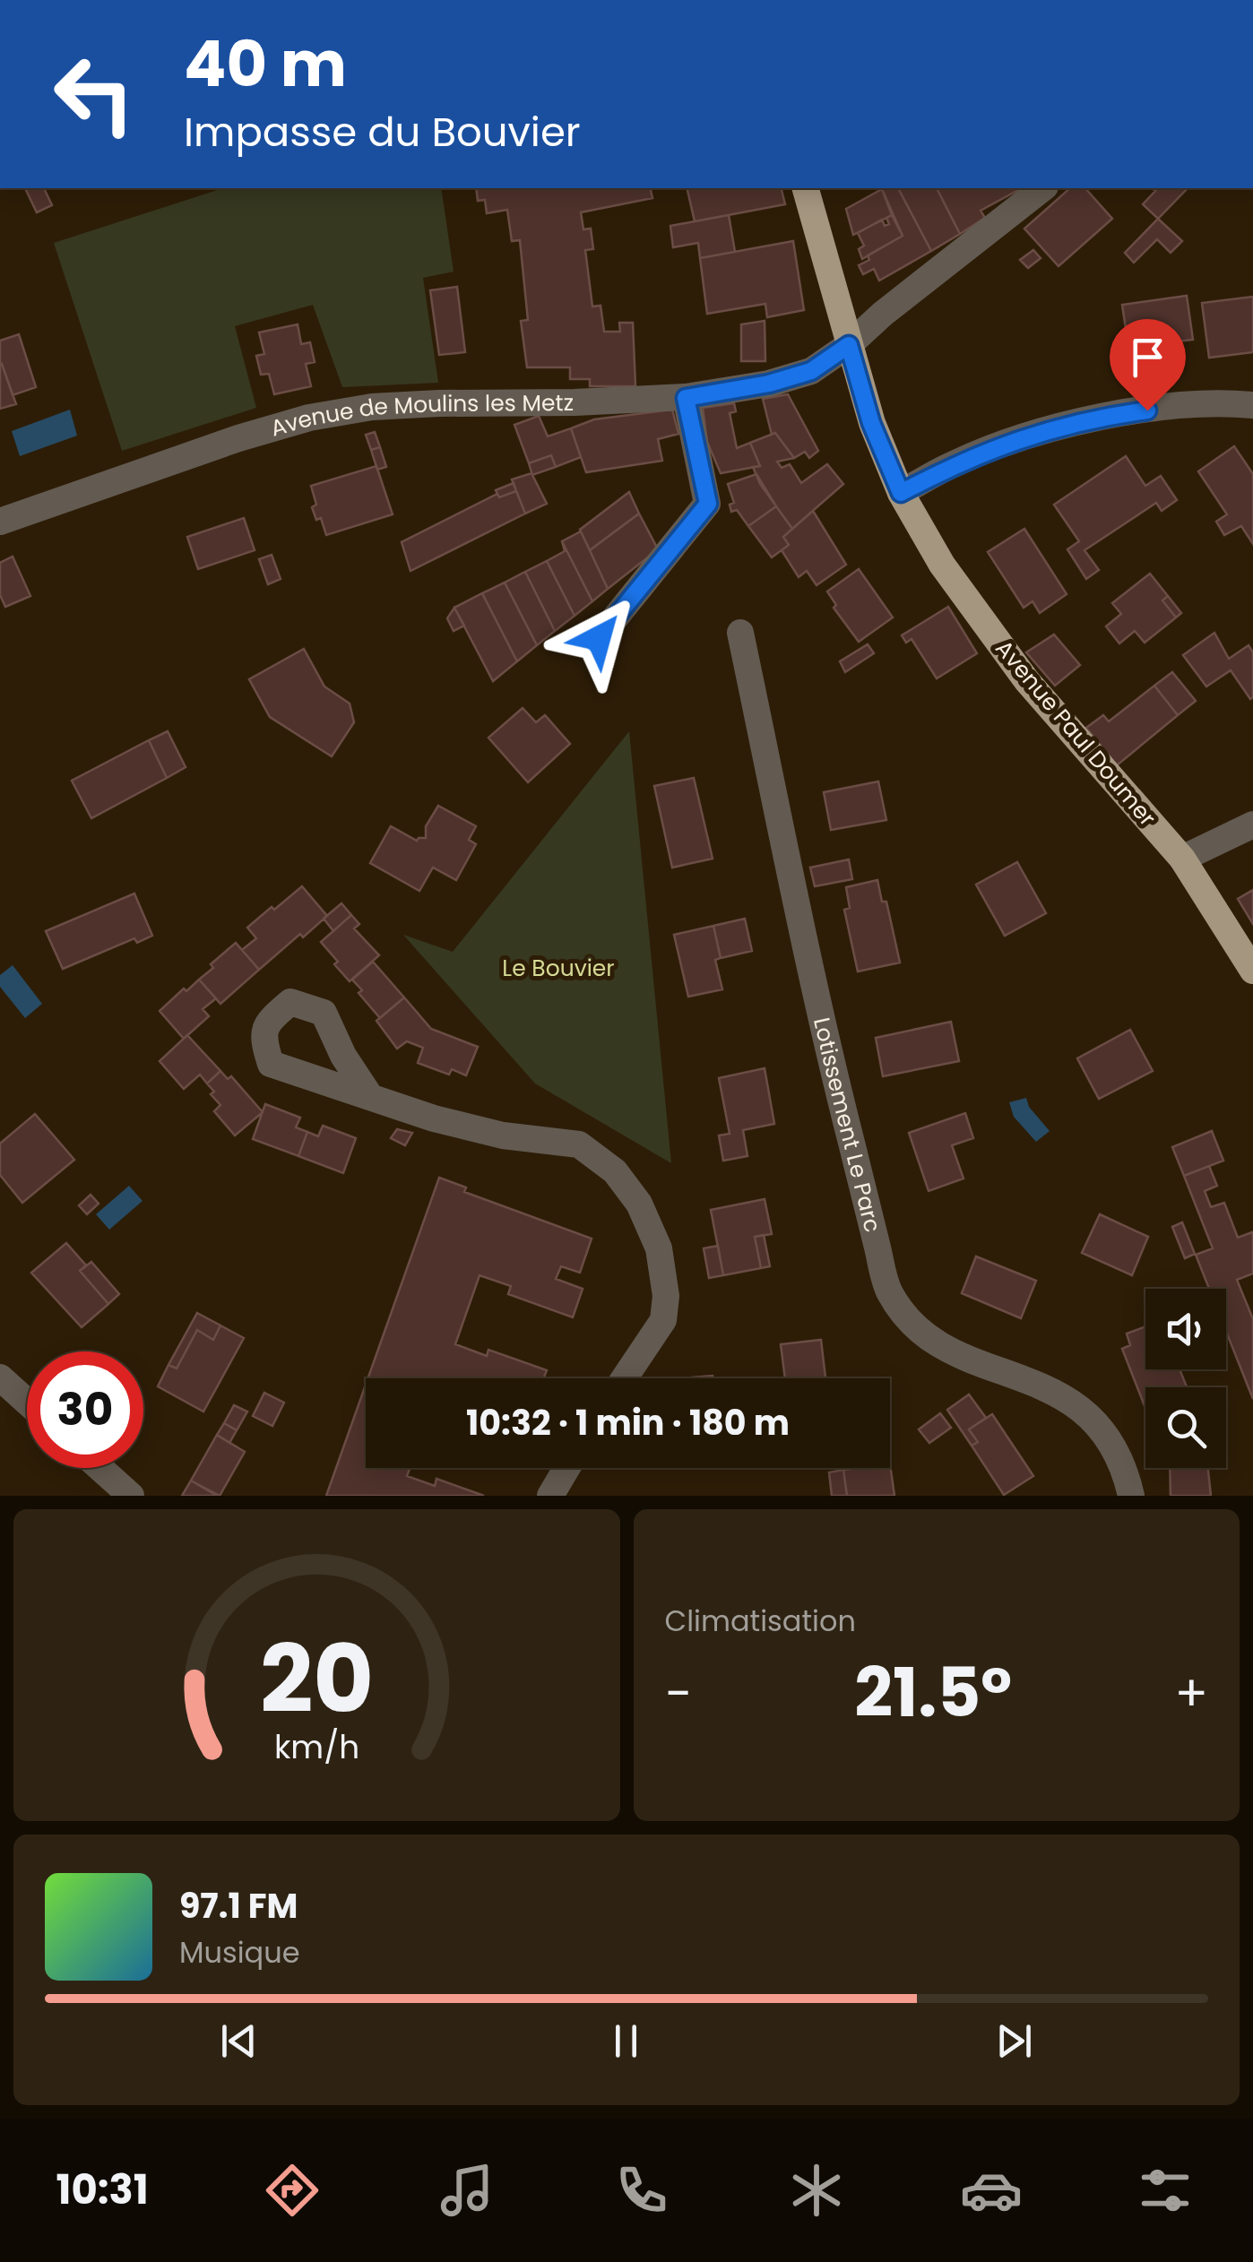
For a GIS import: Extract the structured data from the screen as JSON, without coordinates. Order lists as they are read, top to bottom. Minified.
{"streets":{"main road":["Avenue Paul Doumer"],"street":["Avenue de Moulins les Metz","Lotissement Le Parc"]},"crossings":[["Avenue de Moulins les Metz","Avenue Paul Doumer"]],"parks":["Le Bouvier"],"page":{"turn":["40 m","Impasse du Bouvier"],"limit":"30","trip":"10:32 · 1 min · 180 m","tile":"Climatisation","heat":["−","21.5°","+"],"song":["97.1 FM","Musique"],"tabs":"10:31","gauge":["20","km/h"]}}
